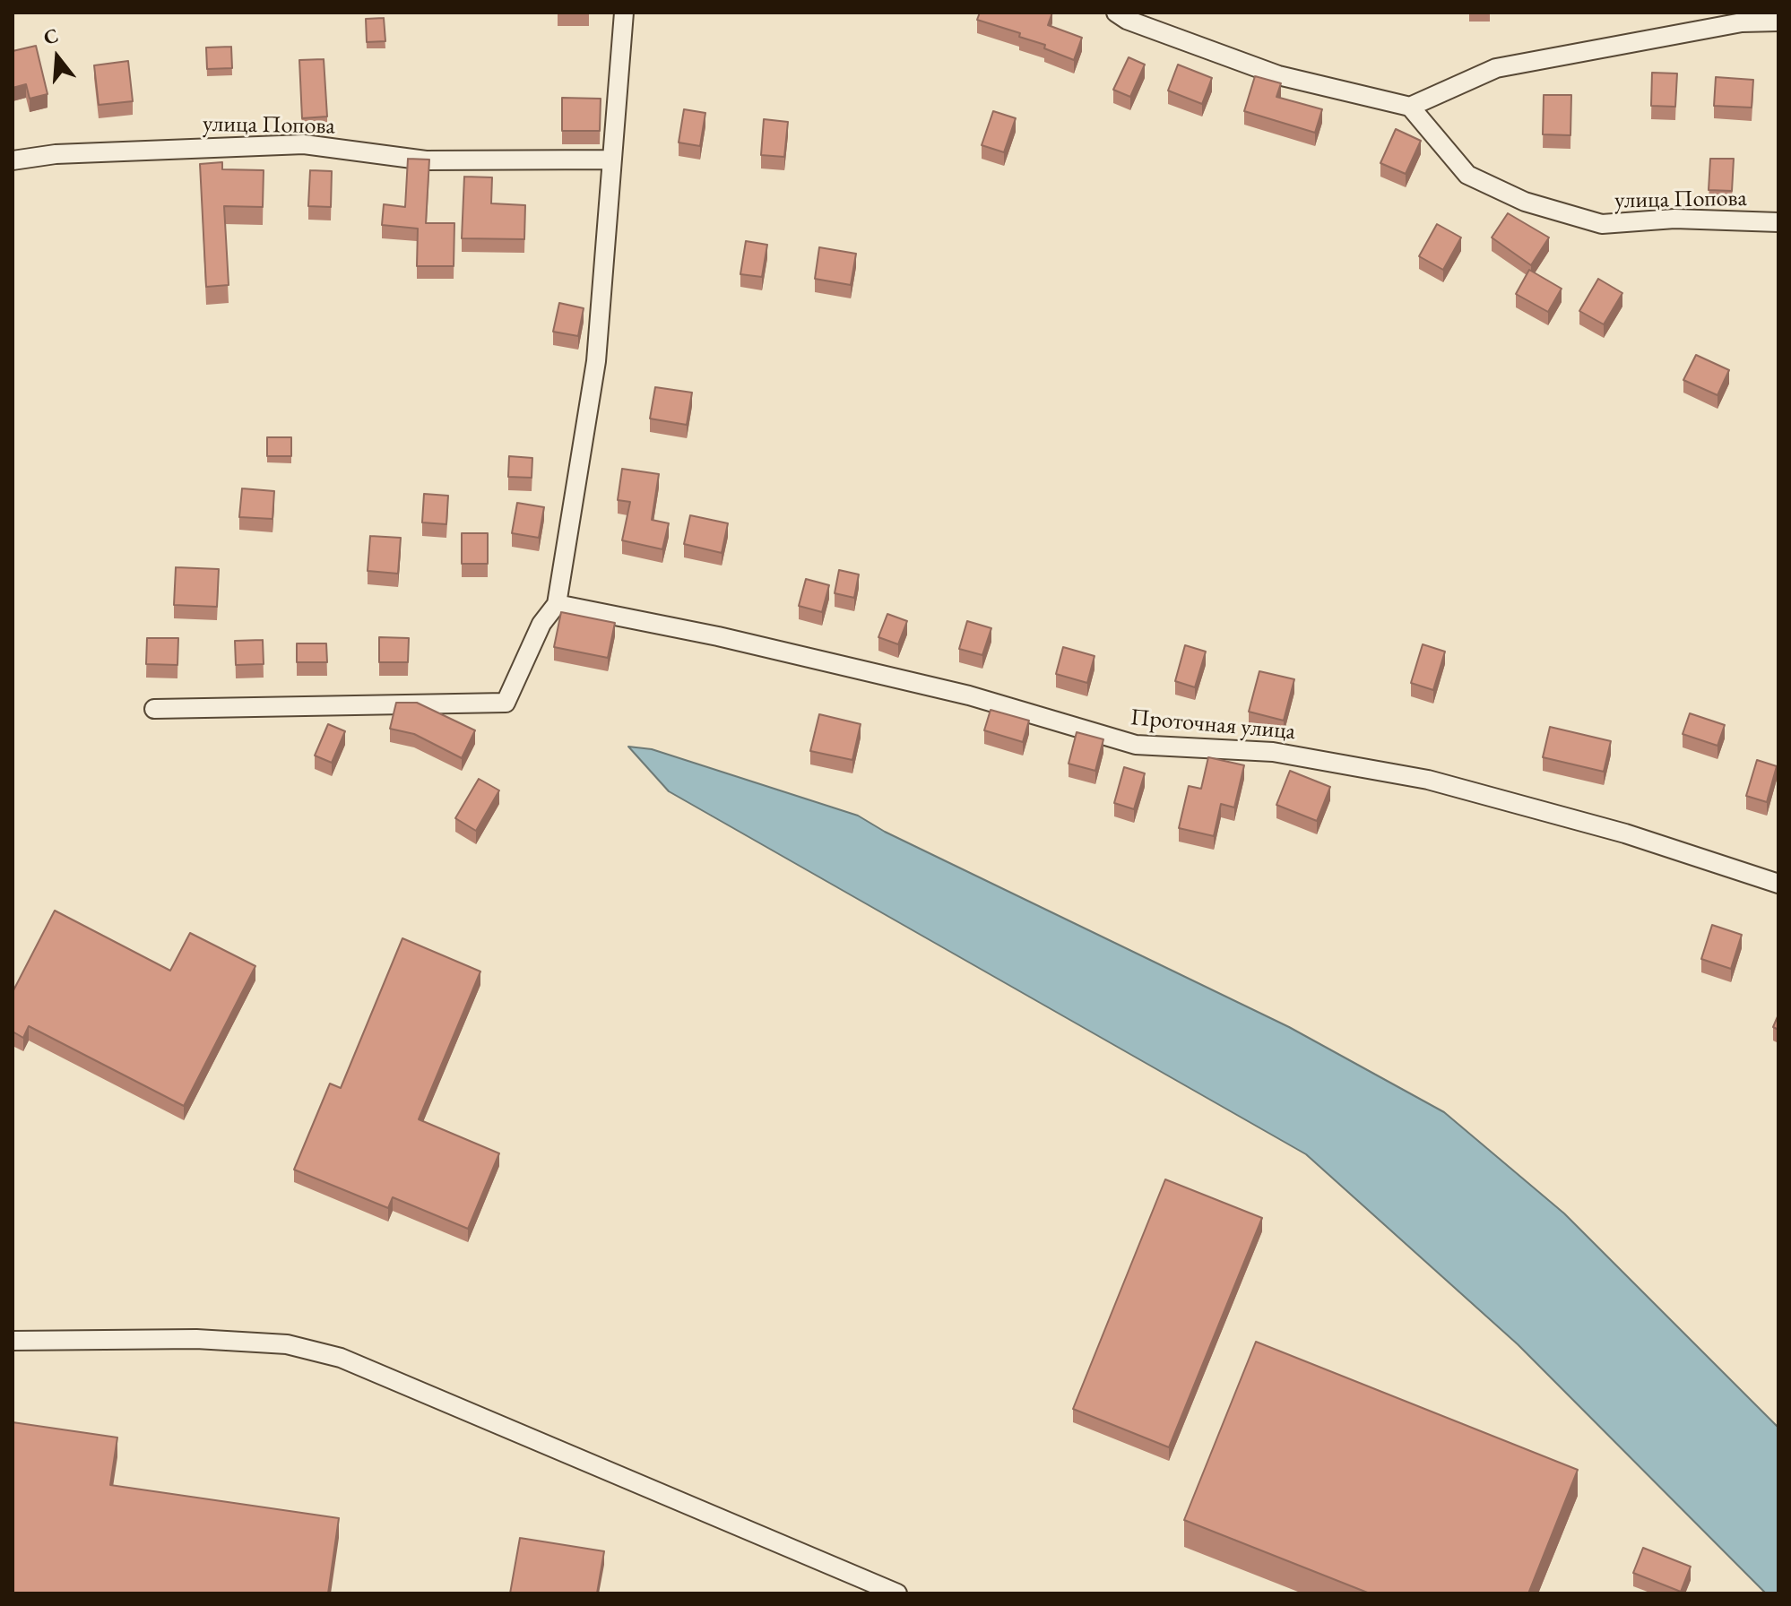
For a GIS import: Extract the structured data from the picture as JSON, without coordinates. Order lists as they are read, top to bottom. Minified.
{"streets":{"street":["улица Попова","Проточная улица"]},"north":"top"}
